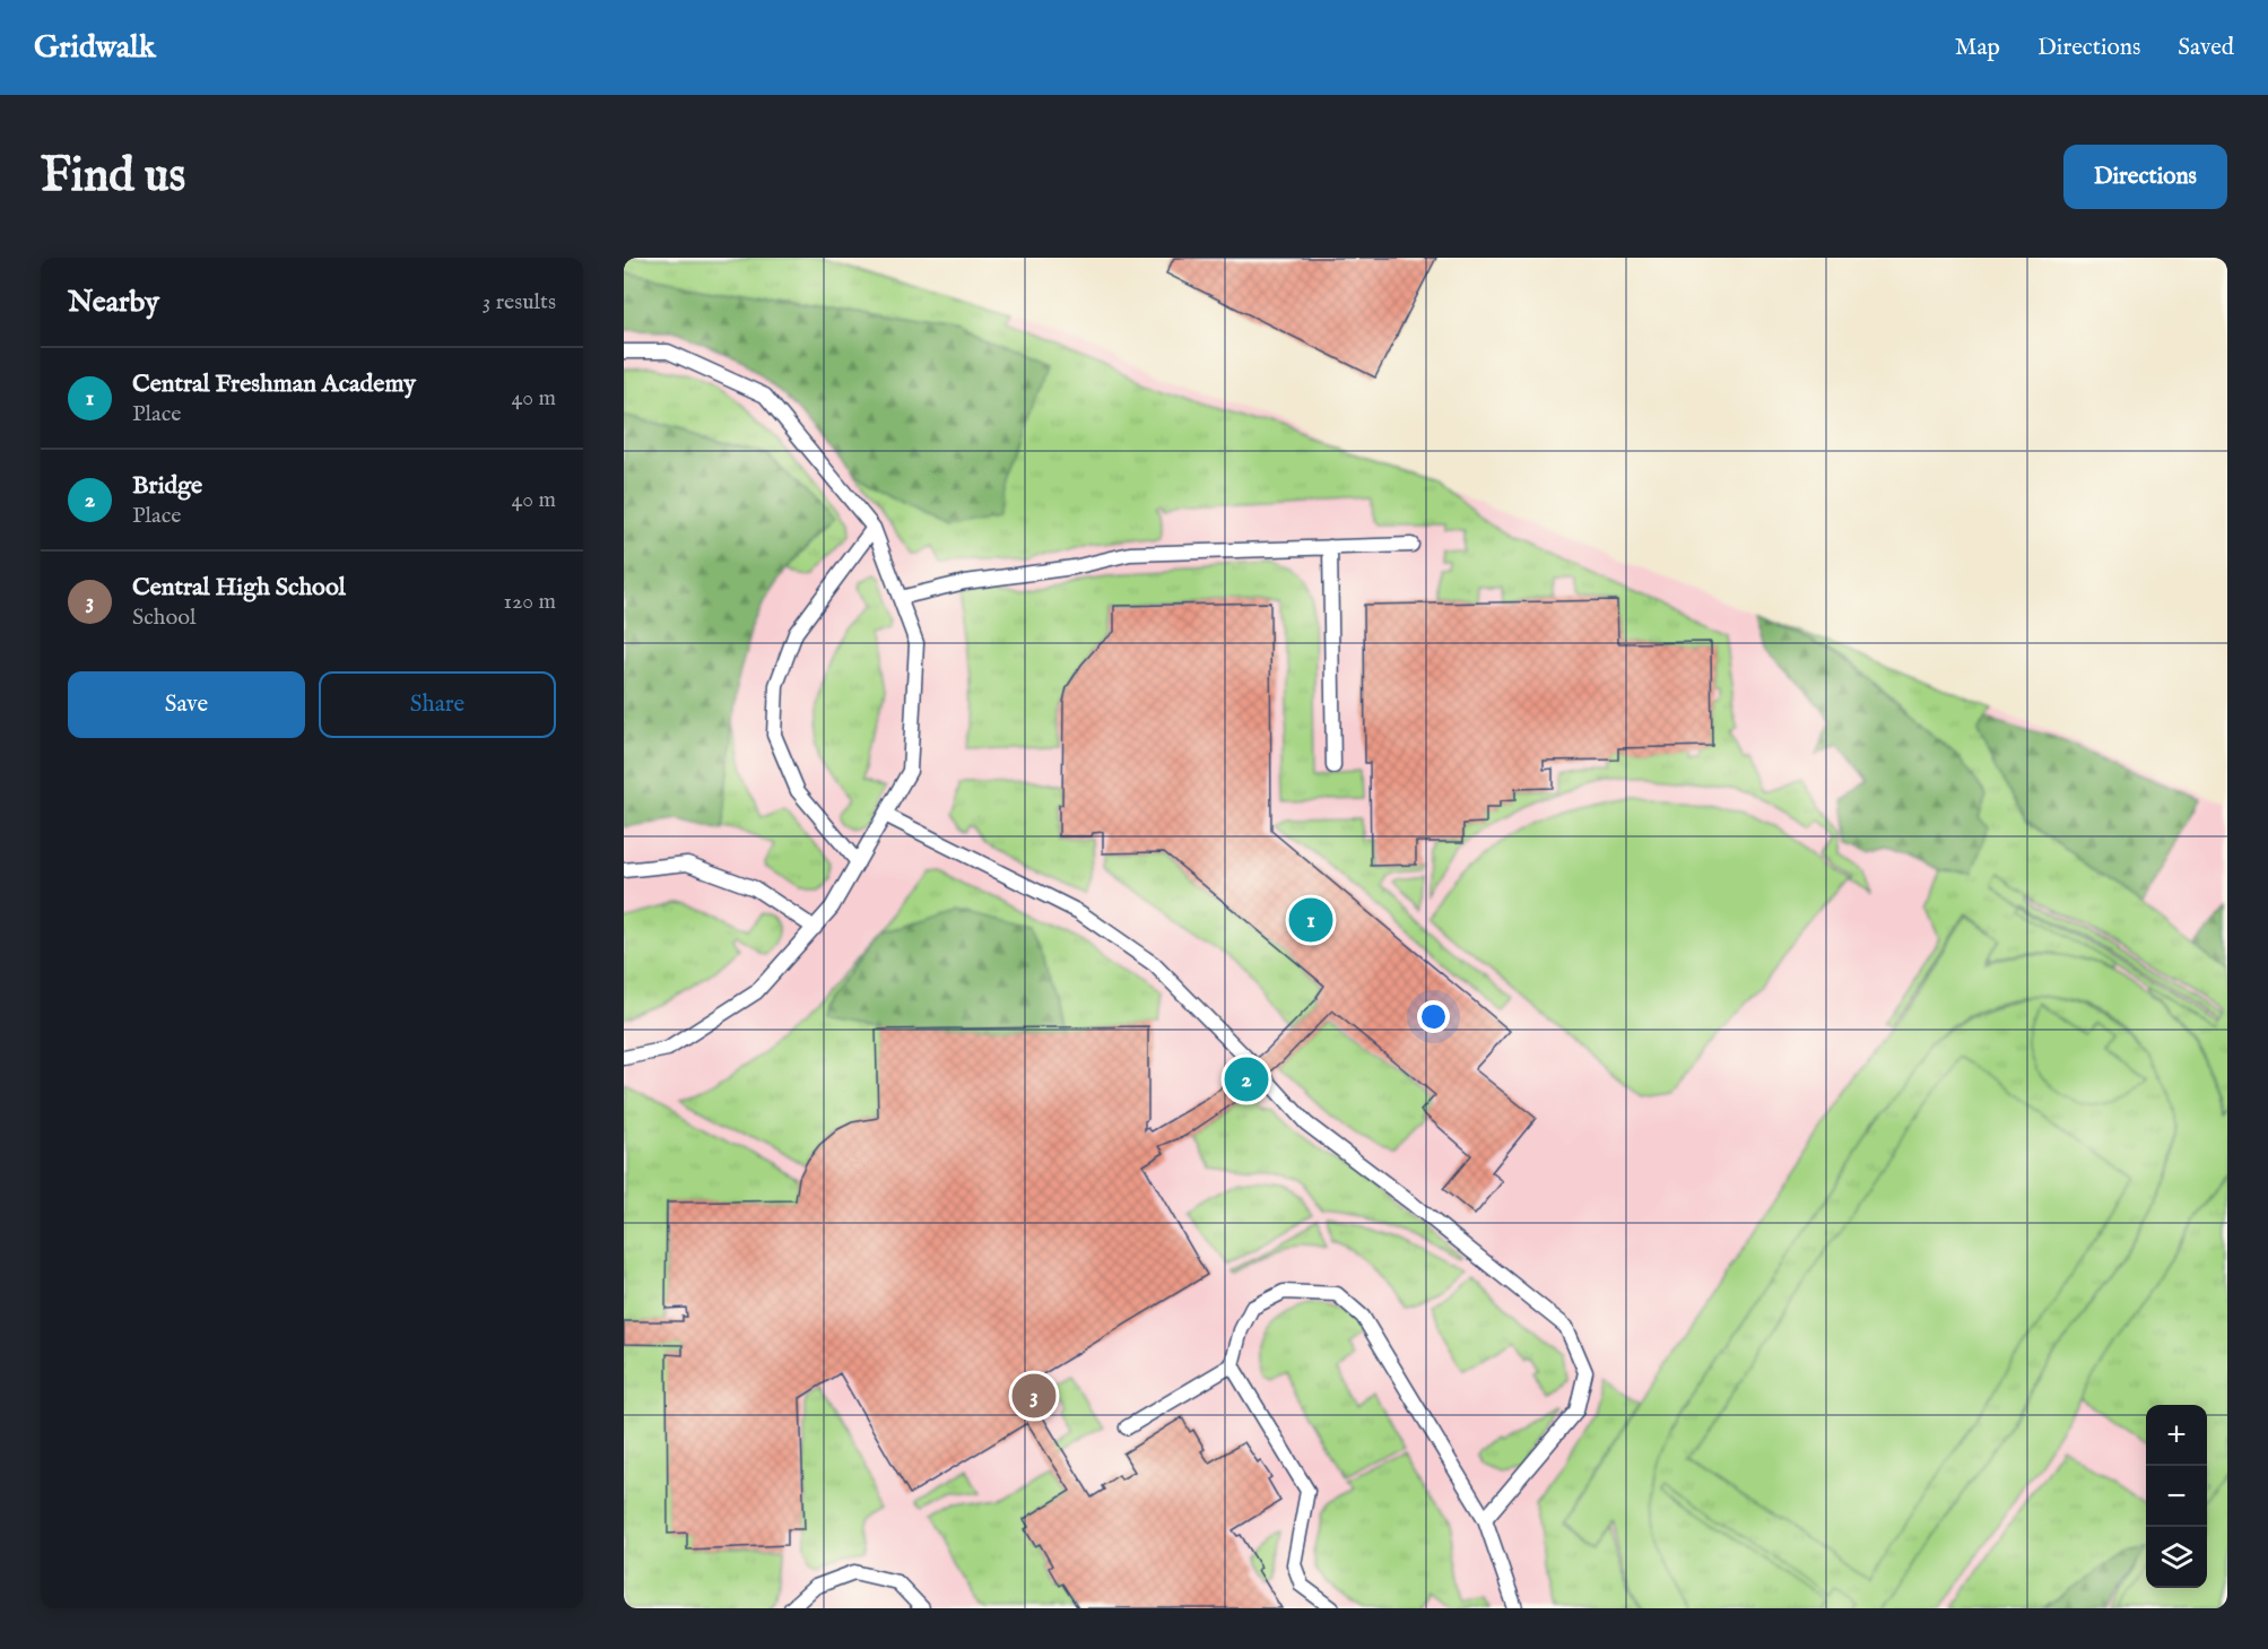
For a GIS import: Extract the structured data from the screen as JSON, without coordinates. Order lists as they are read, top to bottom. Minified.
{"page":{"header":"Gridwalk","nav":["Map","Directions","Saved"],"buttons":["Directions",["Save","Share"]],"title":"Find us","heading":["Nearby","3 results"],"list":[{"mark":"1","name":"Central Freshman Academy","note":"Place","value":"40 m"},{"mark":"2","name":"Bridge","note":"Place","value":"40 m"},{"mark":"3","name":"Central High School","note":"School","value":"120 m"}],"pins":["1","2","3"],"map_buttons":["+","−"]}}
